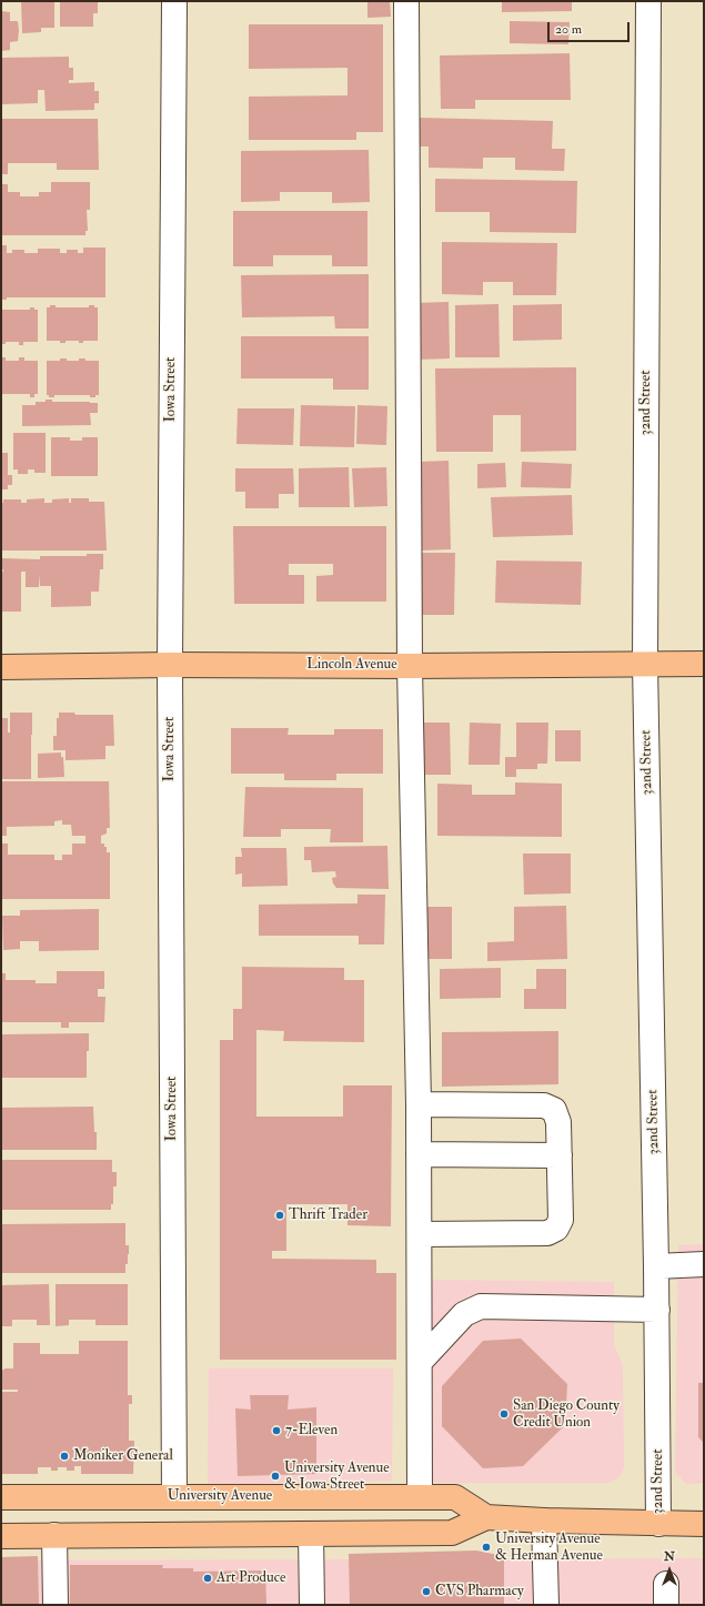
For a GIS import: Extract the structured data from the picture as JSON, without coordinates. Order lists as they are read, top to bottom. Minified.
{"streets":{"main road":["Lincoln Avenue","University Avenue"],"street":["Iowa Street","32nd Street"]},"crossings":[["Iowa Street","Lincoln Avenue"],["Iowa Street","University Avenue"],["32nd Street","Lincoln Avenue"],["32nd Street","University Avenue"]],"places":["Thrift Trader","San Diego County Credit Union","7-Eleven","Moniker General","University Avenue & Iowa Street","University Avenue & Herman Avenue","Art Produce","CVS Pharmacy"],"scale_bar":"20 m","north":"top"}
